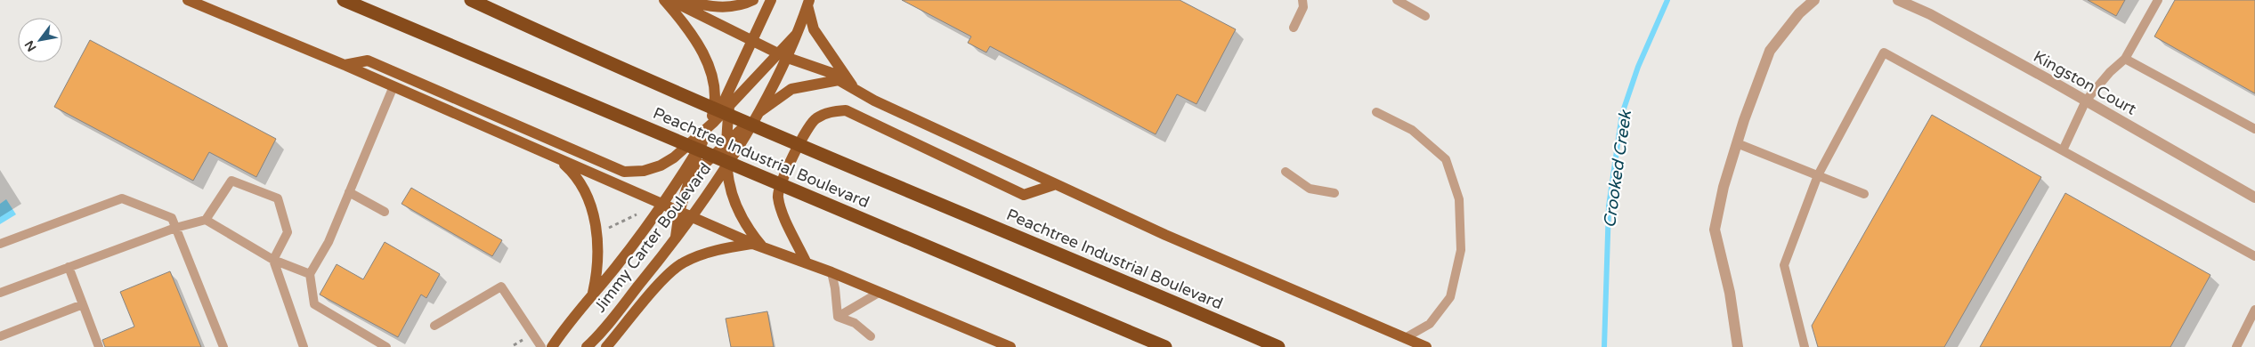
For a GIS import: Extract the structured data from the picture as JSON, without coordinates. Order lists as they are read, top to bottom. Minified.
{"streets":{"highway":["Peachtree Industrial Boulevard"],"main road":["Jimmy Carter Boulevard"],"street":["Kingston Court"]},"water":["Crooked Creek"],"north":"bottom left"}
